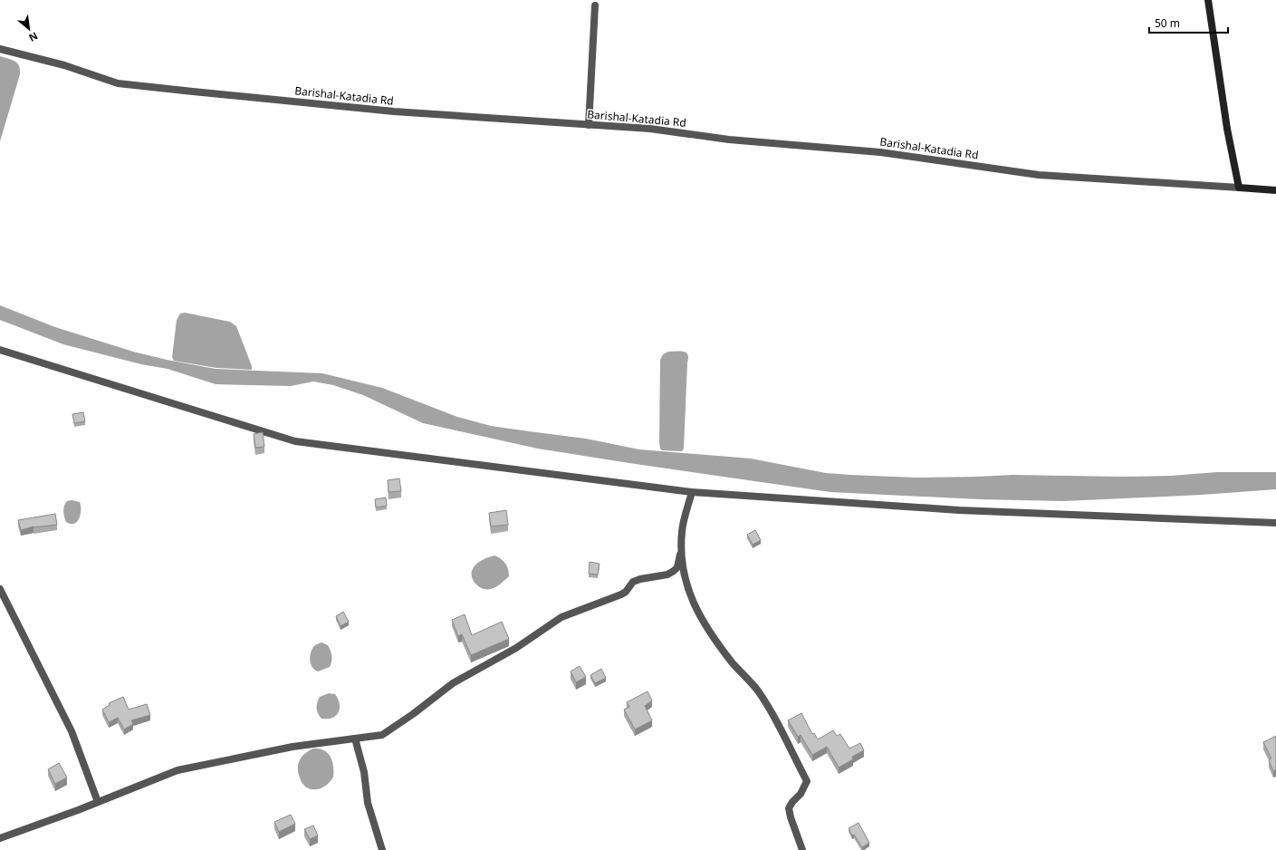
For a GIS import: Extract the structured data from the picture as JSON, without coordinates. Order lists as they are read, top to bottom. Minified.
{"streets":{"main road":["Barishal-Katadia Rd"]},"scale_bar":"50 m","north":"bottom right"}
